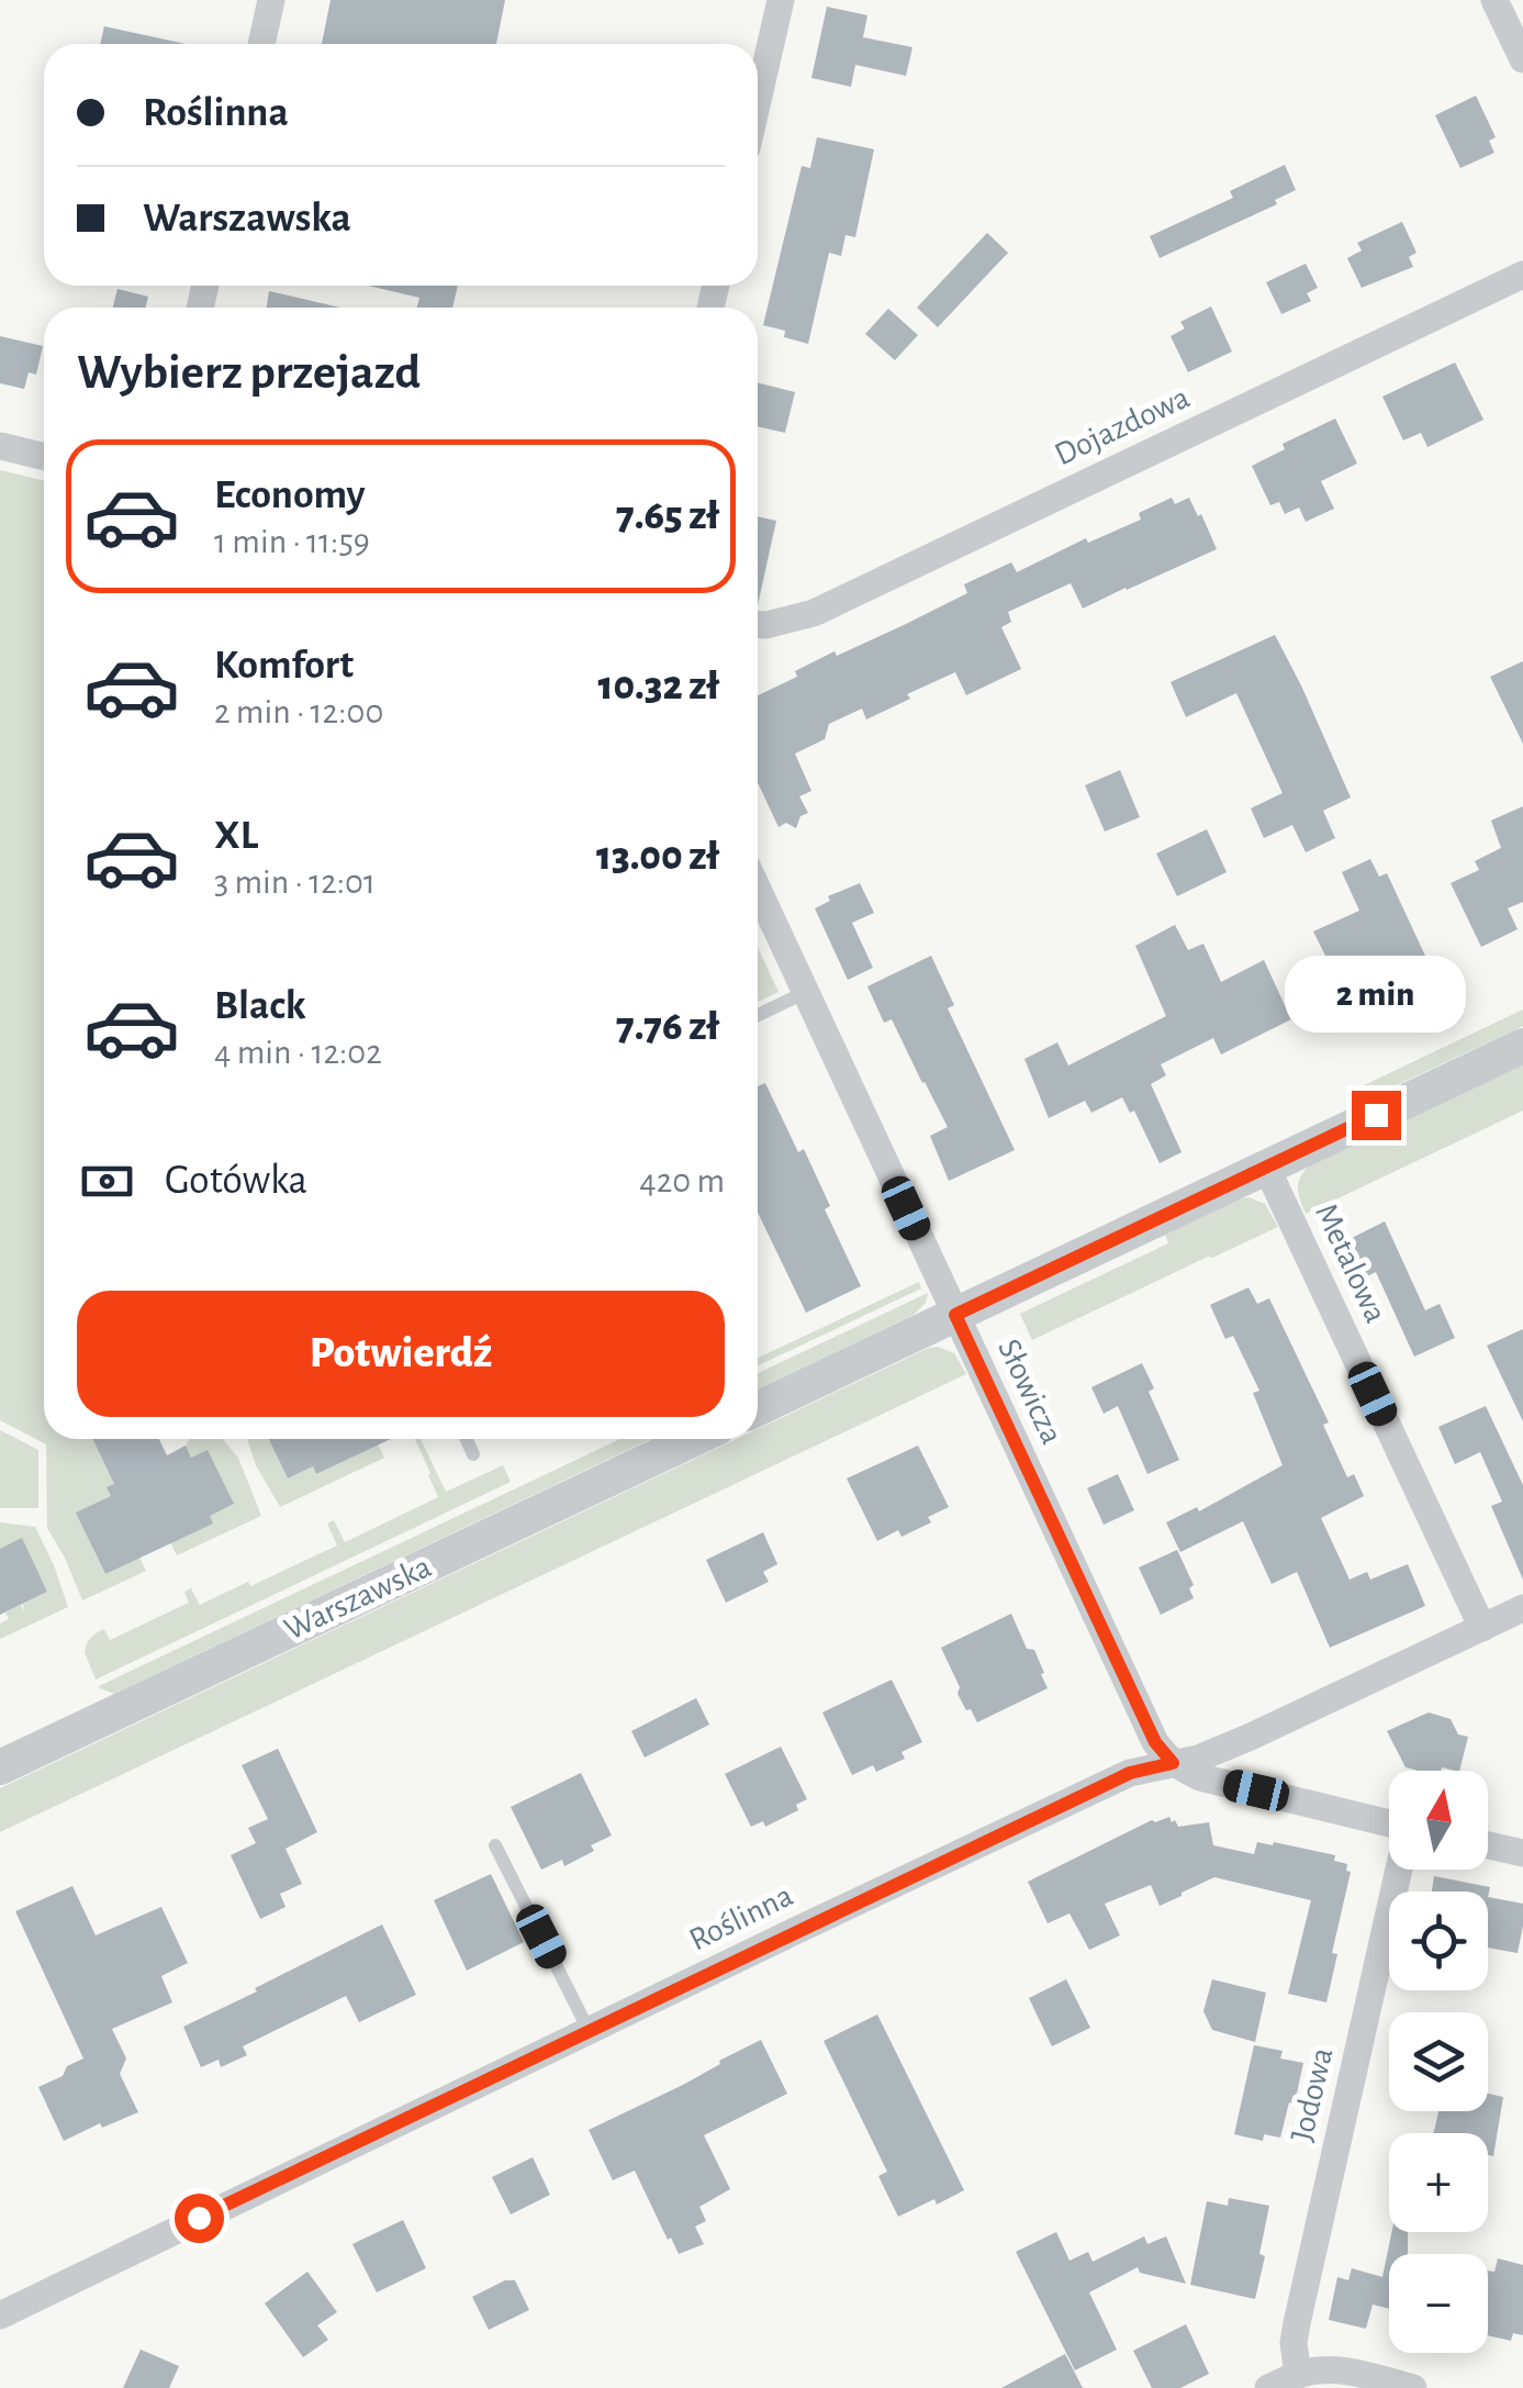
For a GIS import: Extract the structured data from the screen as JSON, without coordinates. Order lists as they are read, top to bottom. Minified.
{"streets":{"street":["Dojazdowa","Metalowa","Słowicza","Warszawska","Roślinna","Jodowa"]},"crossings":[["Metalowa","Roślinna"],["Słowicza","Roślinna"]],"north":"top","page":{"banner":["Roślinna","Warszawska"],"heading":"Wybierz przejazd","list":[{"name":"Economy","note":"1 min · 11:59","value":"7.65 zł"},{"name":"Komfort","note":"2 min · 12:00","value":"10.32 zł"},{"name":"XL","note":"3 min · 12:01","value":"13.00 zł"},{"name":"Black","note":"4 min · 12:02","value":"7.76 zł"}],"bubble":"2 min","pay":["Gotówka","420 m"],"buttons":"Potwierdź","map_buttons":["+","−"]}}
